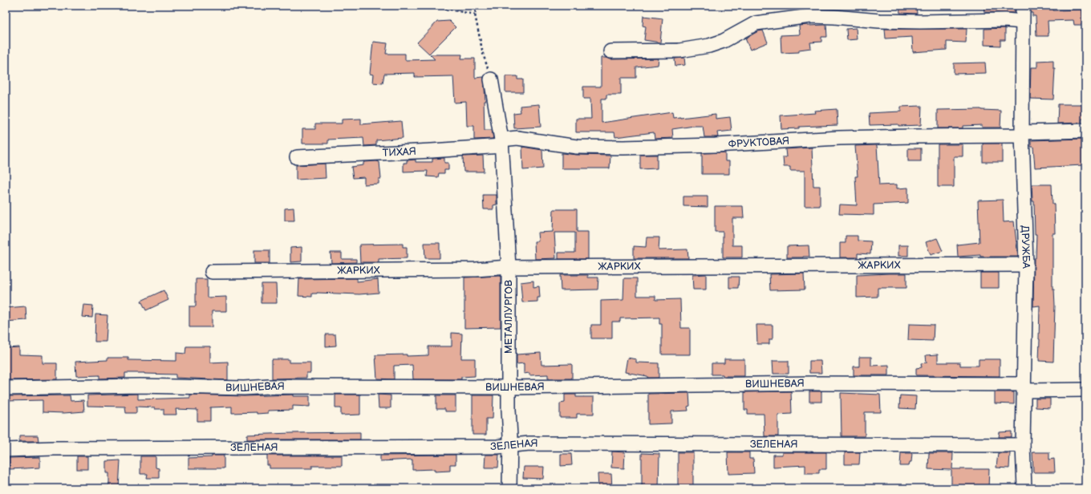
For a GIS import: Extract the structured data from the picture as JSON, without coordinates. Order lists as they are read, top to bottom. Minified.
{"streets":{"street":["ФРУКТОВАЯ","ТИХАЯ","ДРУЖБА","ЖАРКИХ","МЕТАЛЛУРГОВ","ВИШНЕВАЯ","ЗЕЛЕНАЯ"]},"crossings":[["ФРУКТОВАЯ","ТИХАЯ"],["ФРУКТОВАЯ","ДРУЖБА"],["ФРУКТОВАЯ","МЕТАЛЛУРГОВ"],["ТИХАЯ","МЕТАЛЛУРГОВ"],["ДРУЖБА","ЖАРКИХ"],["ДРУЖБА","ВИШНЕВАЯ"],["ДРУЖБА","ЗЕЛЕНАЯ"],["ЖАРКИХ","МЕТАЛЛУРГОВ"],["МЕТАЛЛУРГОВ","ВИШНЕВАЯ"],["МЕТАЛЛУРГОВ","ЗЕЛЕНАЯ"]]}
